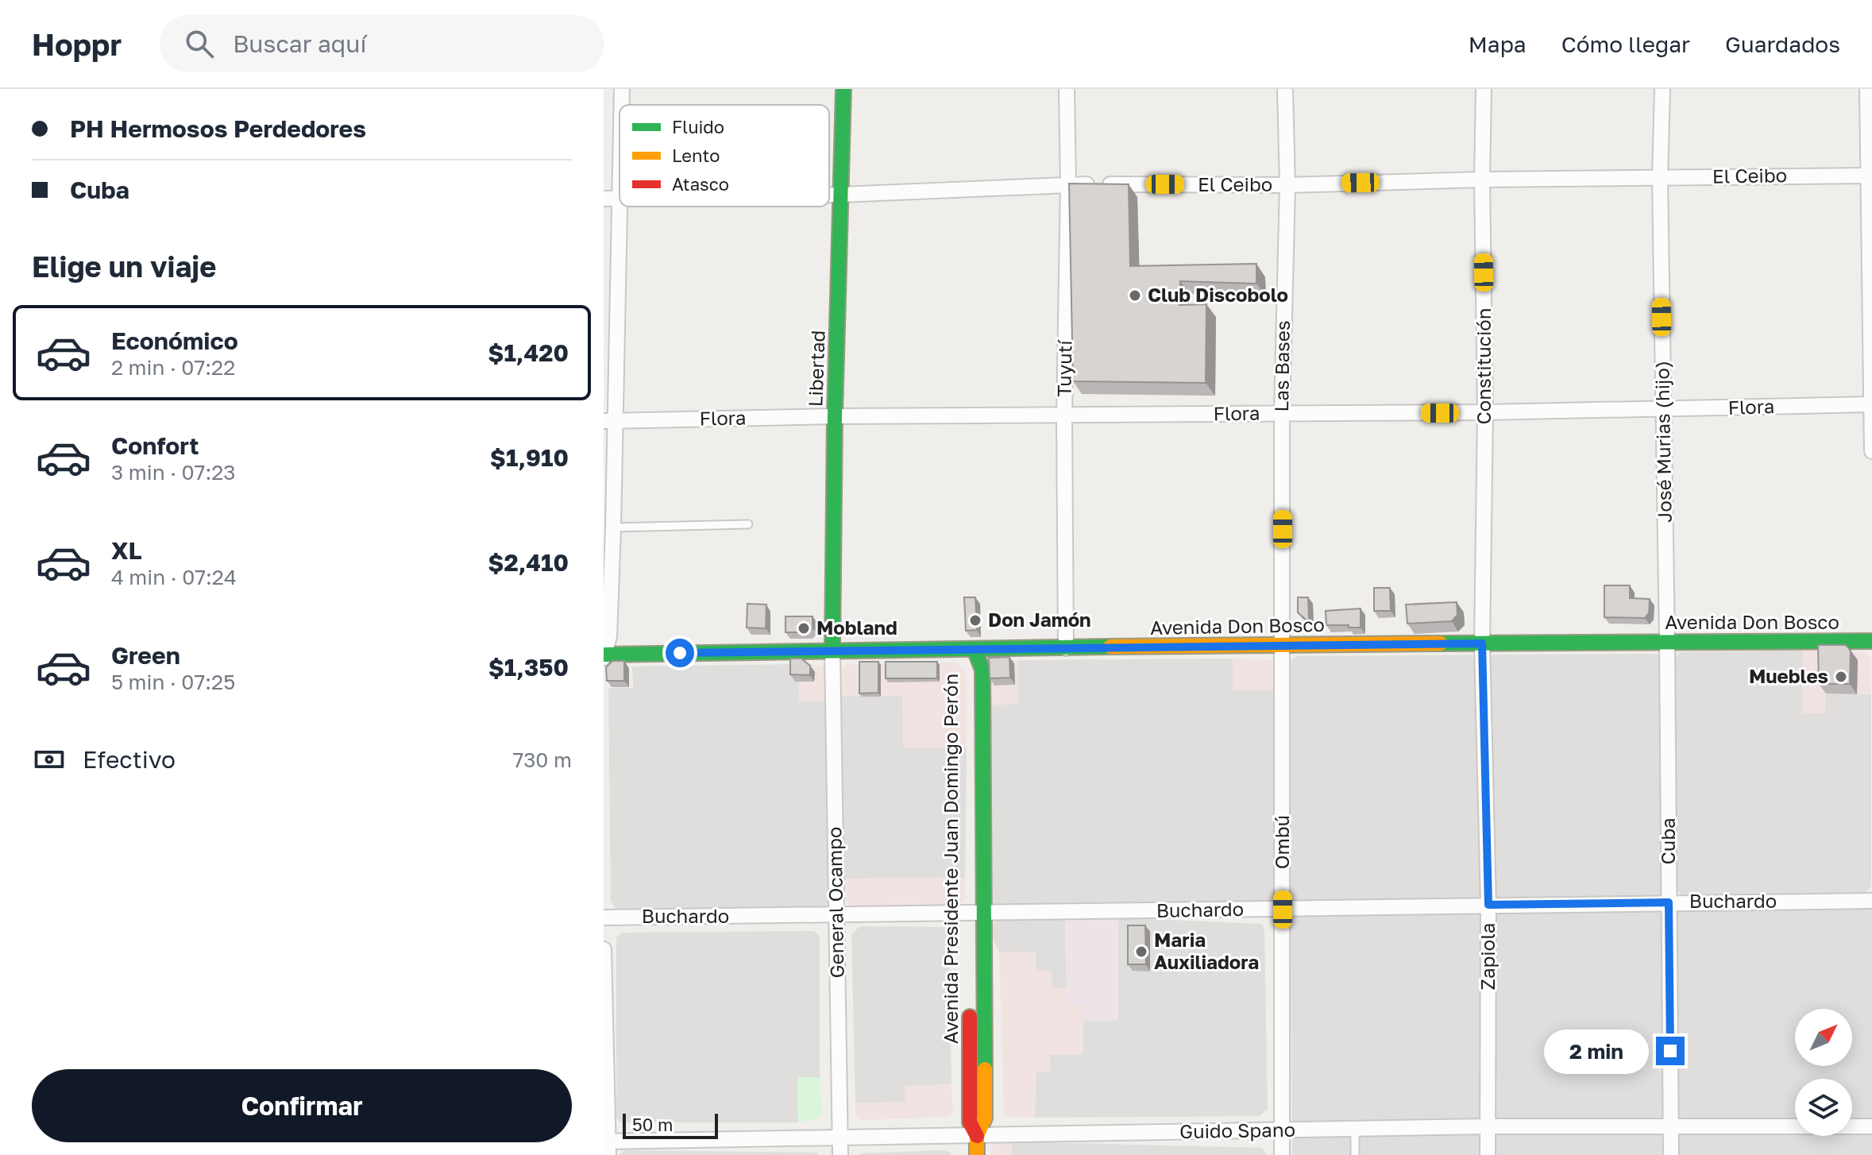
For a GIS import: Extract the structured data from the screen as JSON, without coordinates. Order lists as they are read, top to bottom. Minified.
{"streets":{"main road":["Libertad","Avenida Don Bosco","Avenida Presidente Juan Domingo Perón"],"street":["El Ceibo","Las Bases","Constitución","Tuyutí","Flora","José Murias (hijo)","Cuba","Ombú","Buchardo","General Ocampo","Zapiola","Guido Spano"]},"crossings":[["El Ceibo","Las Bases"],["El Ceibo","Constitución"],["El Ceibo","Libertad"],["El Ceibo","Tuyutí"],["El Ceibo","José Murias (hijo)"],["Las Bases","Flora"],["Las Bases","Avenida Don Bosco"],["Las Bases","Ombú"],["Constitución","Flora"],["Constitución","Avenida Don Bosco"],["Constitución","Zapiola"],["Libertad","Flora"],["Libertad","Avenida Don Bosco"],["Libertad","General Ocampo"],["Tuyutí","Flora"],["Tuyutí","Avenida Don Bosco"],["Flora","José Murias (hijo)"],["José Murias (hijo)","Avenida Don Bosco"],["José Murias (hijo)","Cuba"],["Avenida Don Bosco","Cuba"],["Avenida Don Bosco","Ombú"],["Avenida Don Bosco","Avenida Presidente Juan Domingo Perón"],["Avenida Don Bosco","General Ocampo"],["Avenida Don Bosco","Zapiola"],["Cuba","Buchardo"],["Cuba","Guido Spano"],["Ombú","Buchardo"],["Ombú","Guido Spano"],["Avenida Presidente Juan Domingo Perón","Buchardo"],["Avenida Presidente Juan Domingo Perón","Guido Spano"],["Buchardo","General Ocampo"],["Buchardo","Zapiola"],["General Ocampo","Guido Spano"],["Zapiola","Guido Spano"]],"places":["Club Discobolo","Don Jamón","Mobland","Muebles","Maria Auxiliadora"],"legend":["Fluido","Lento","Atasco"],"scale_bar":"50 m","north":"top right","page":{"header":"Hoppr","search":"Buscar aquí","nav":["Mapa","Cómo llegar","Guardados"],"banner":["PH Hermosos Perdedores","Cuba"],"heading":"Elige un viaje","list":[{"name":"Económico","note":"2 min · 07:22","value":"$1,420"},{"name":"Confort","note":"3 min · 07:23","value":"$1,910"},{"name":"XL","note":"4 min · 07:24","value":"$2,410"},{"name":"Green","note":"5 min · 07:25","value":"$1,350"}],"pay":["Efectivo","730 m"],"bubble":"2 min","buttons":"Confirmar","scale":"50 m"}}
